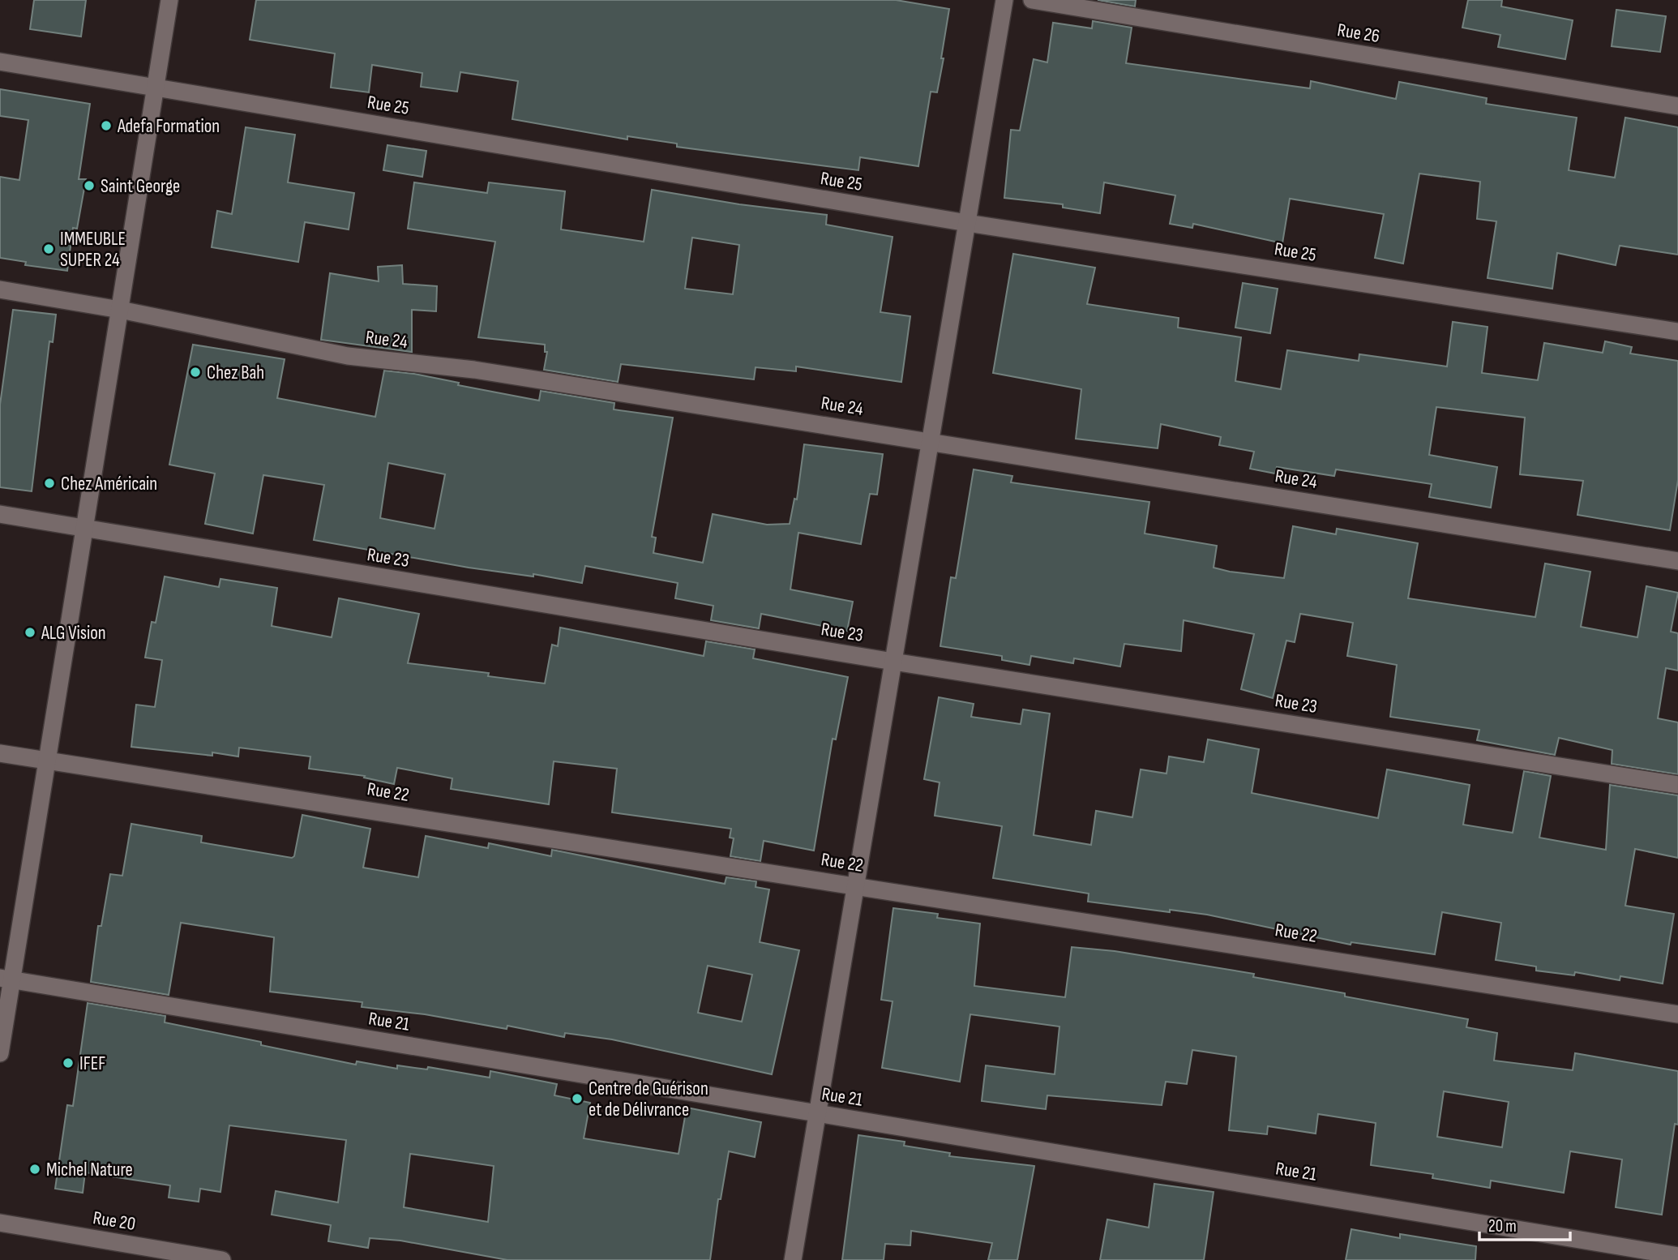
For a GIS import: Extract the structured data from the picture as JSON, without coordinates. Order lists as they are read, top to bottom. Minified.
{"streets":{"street":["Rue 26","Rue 25","Rue 24","Rue 23","Rue 22","Rue 21","Rue 20"]},"places":["Adefa Formation","Saint George","IMMEUBLE SUPER 24","Chez Bah","Chez Américain","ALG Vision","IFEF","Centre de Guérison et de Délivrance","Michel Nature"],"scale_bar":"20 m"}
